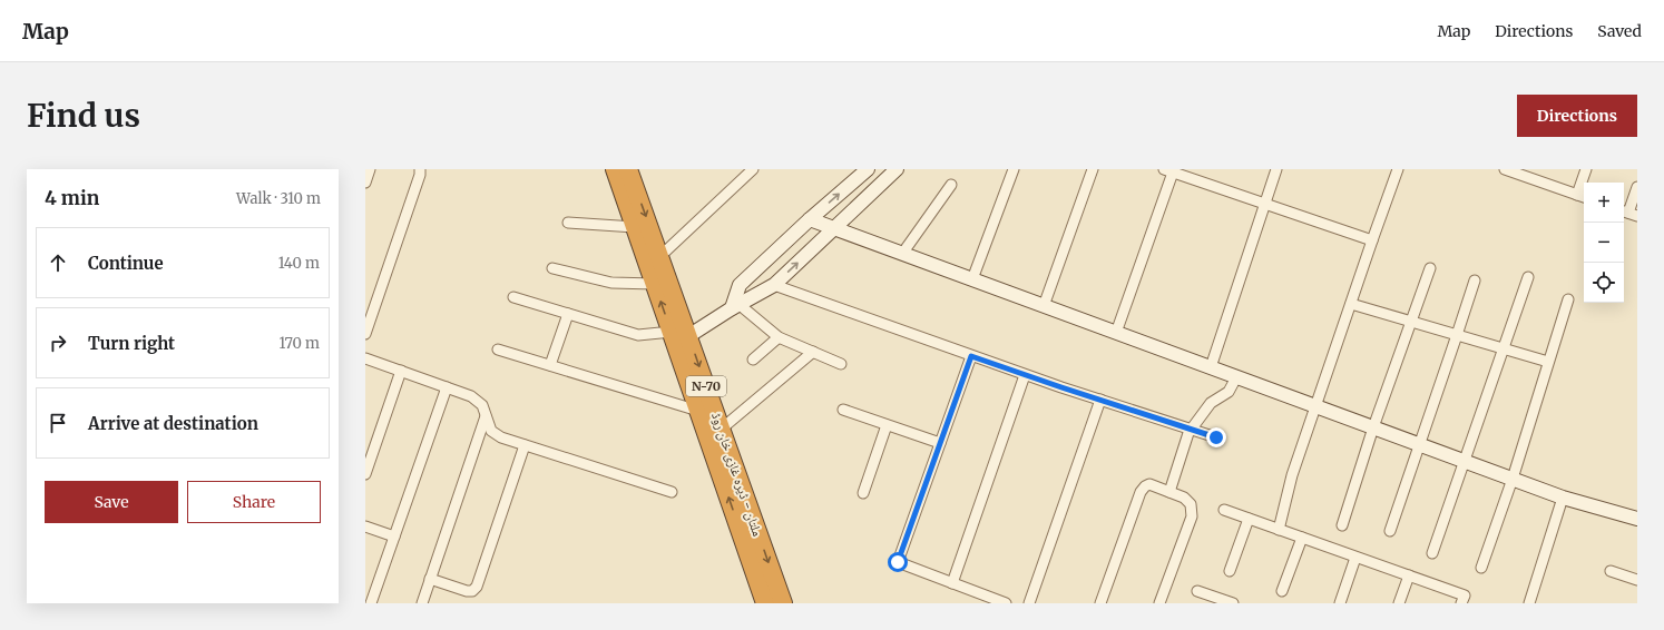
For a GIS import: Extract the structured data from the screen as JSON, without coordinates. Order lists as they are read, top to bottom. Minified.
{"streets":{"highway":["N-70","ملتان - ڈیرہ غازی خان روڈ"]},"page":{"header":"Map","nav":["Map","Directions","Saved"],"buttons":["Directions",["Save","Share"]],"title":"Find us","heading":["4 min","Walk · 310 m"],"map_buttons":["+","−"],"list":[["Continue","140 m"],["Turn right","170 m"],"Arrive at destination"]}}
